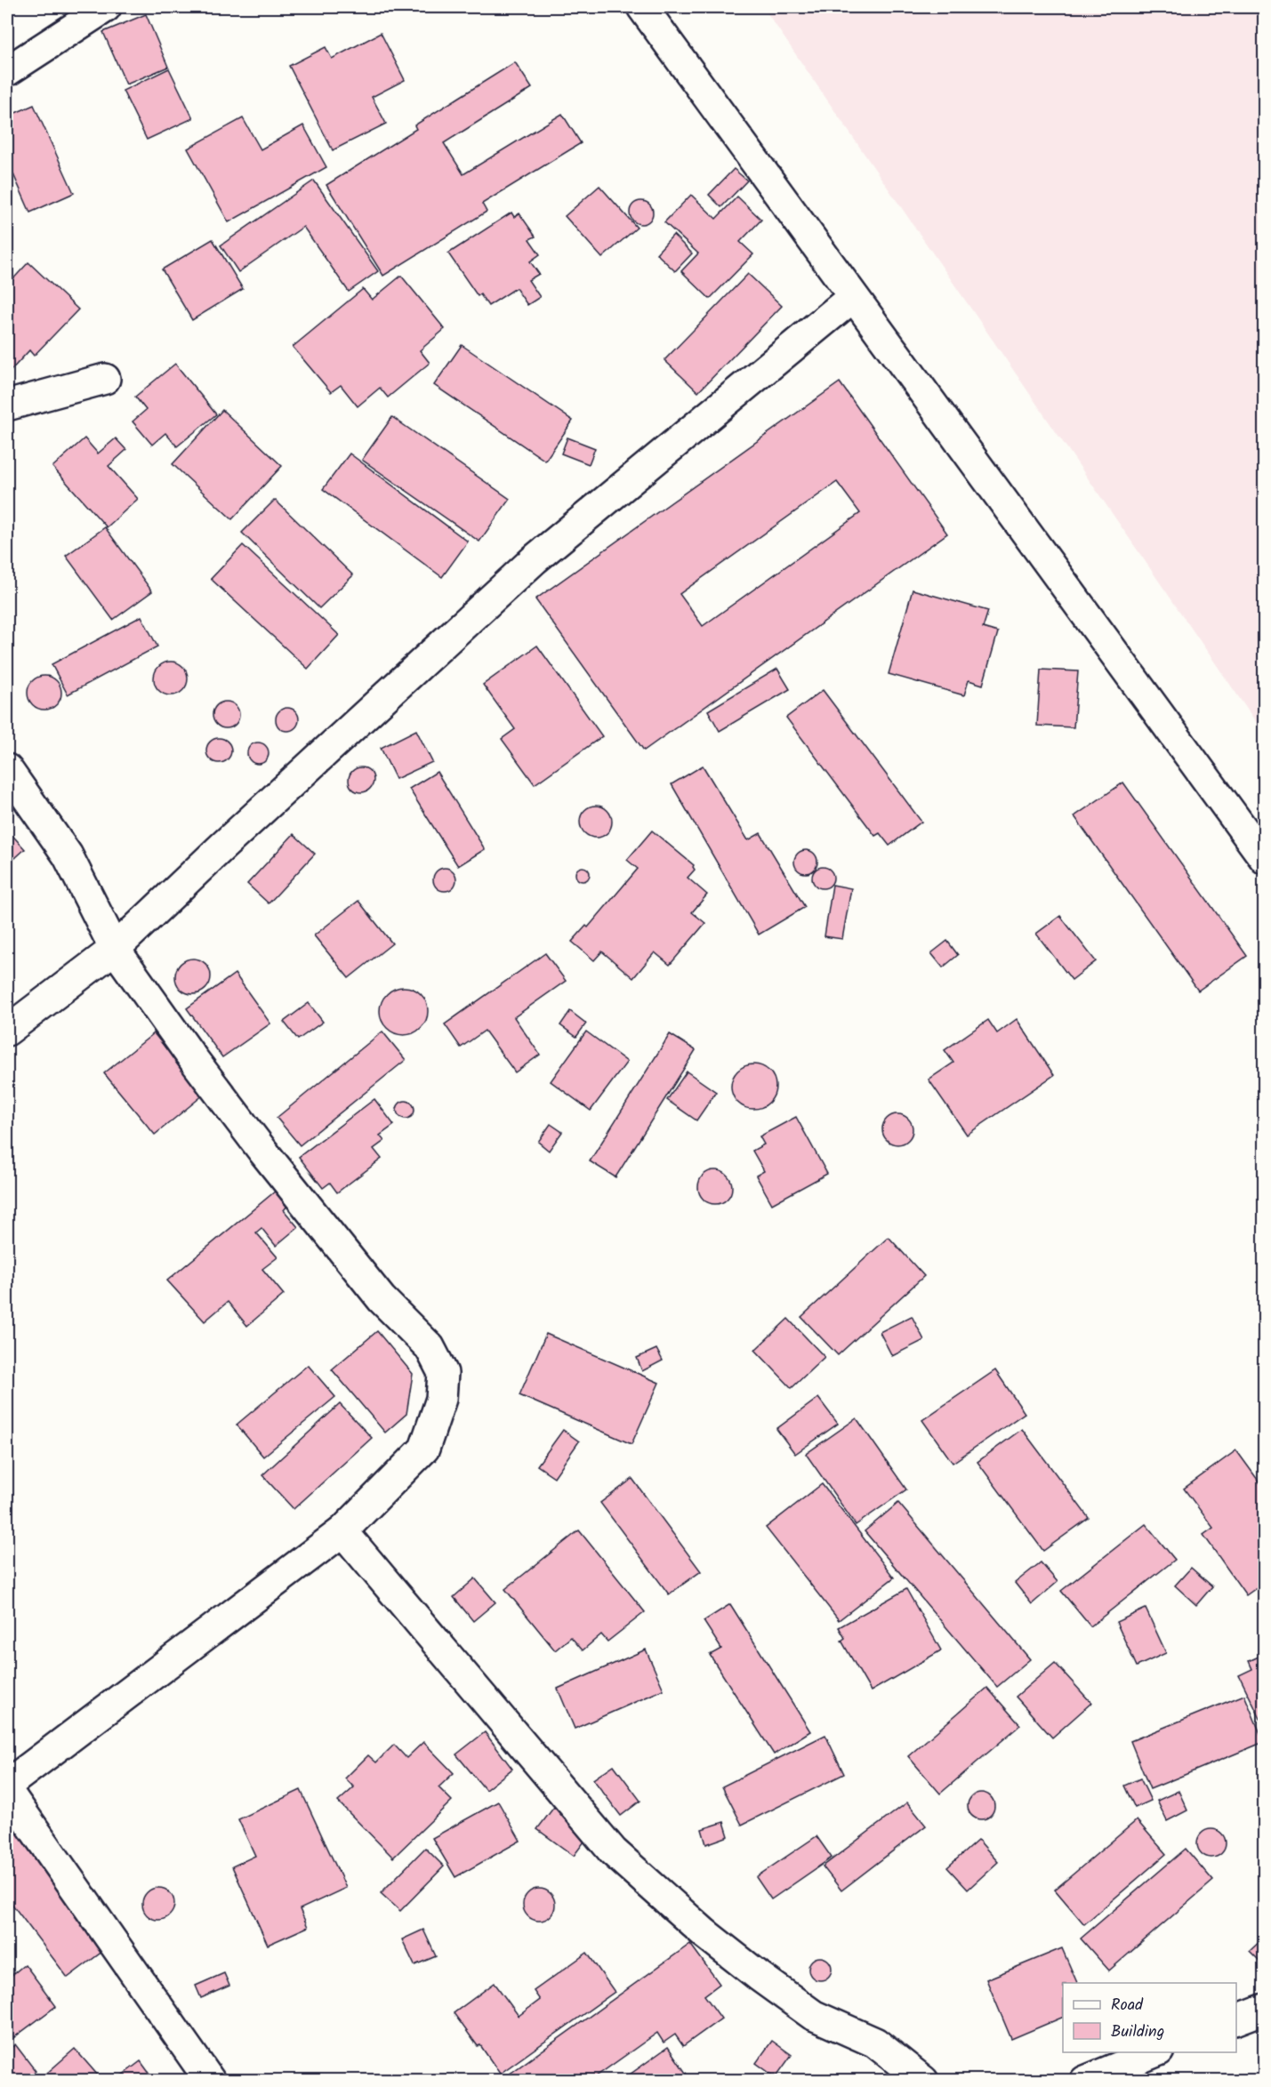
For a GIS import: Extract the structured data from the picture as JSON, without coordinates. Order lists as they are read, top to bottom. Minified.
{"legend":["Road","Building"]}
